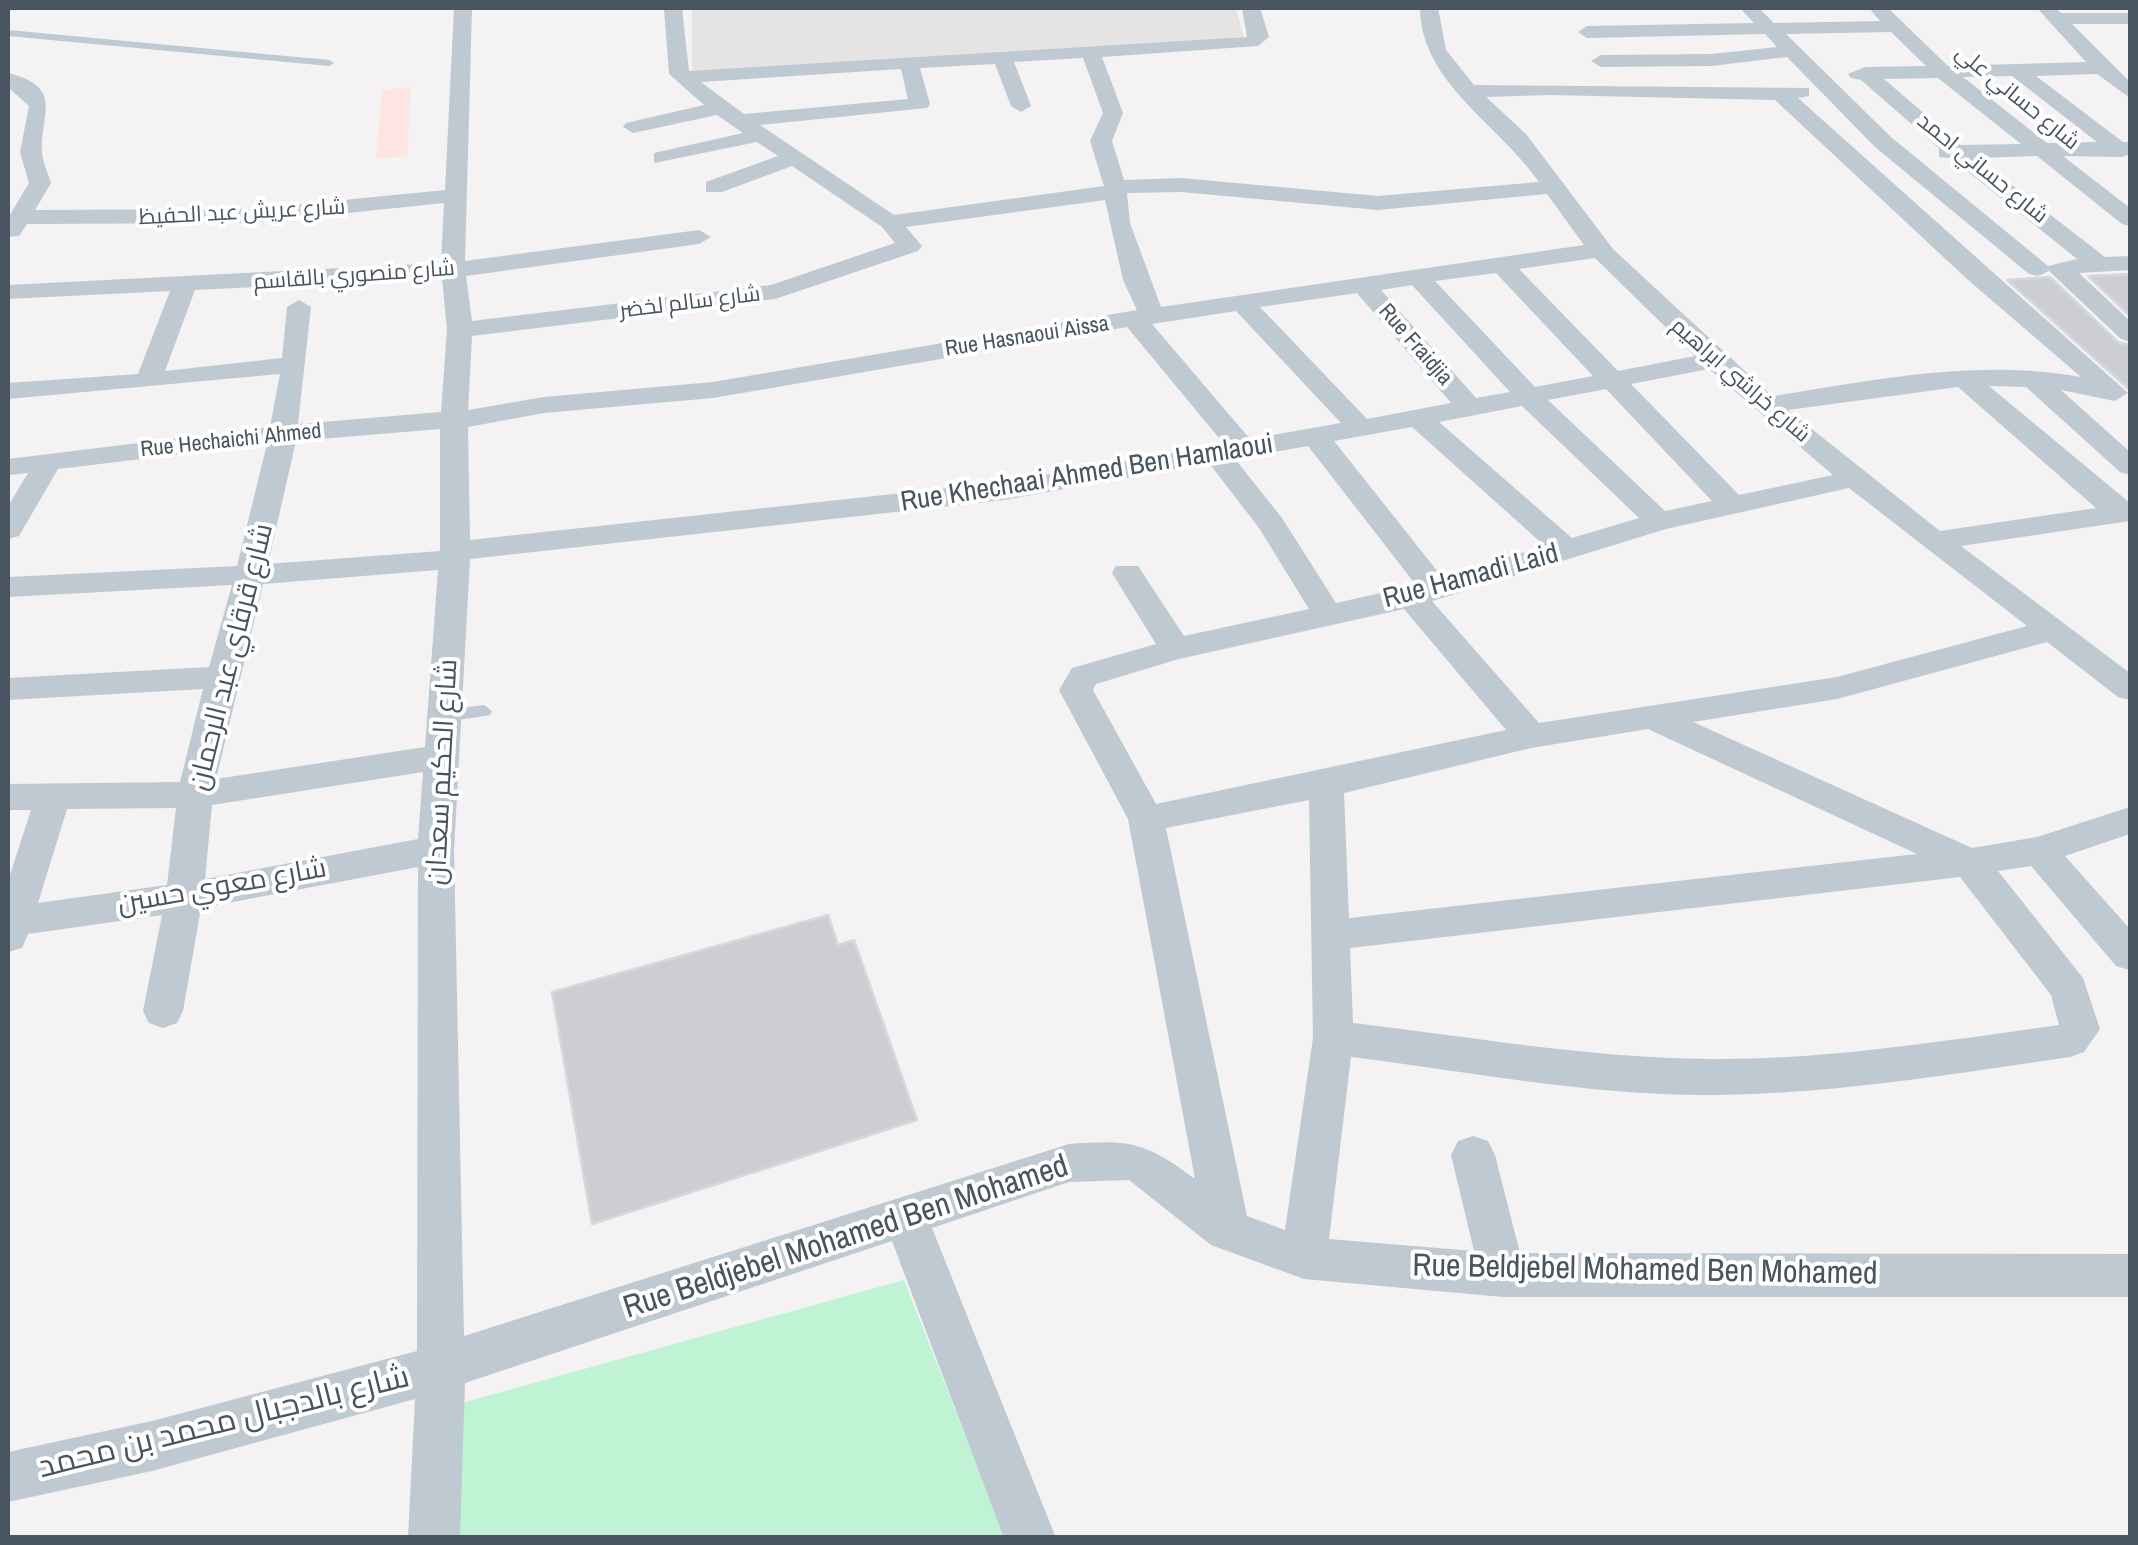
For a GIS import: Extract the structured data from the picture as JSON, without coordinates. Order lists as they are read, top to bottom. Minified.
{"streets":{"street":["شارع حساني علي","شارع حساني احمد","شارع عريش عبد الحفيظ","شارع منصوري بالقاسم","شارع سالم لخضر","Rue Hasnaoui Aissa","Rue Fraidjia","شارع خراشي ابراهيم","Rue Hechaichi Ahmed","Rue Khechaai Ahmed Ben Hamlaoui","Rue Hamadi Laid","شارع قرقاي عبد الرحمان","شارع الحكيم سعدان","شارع معوي حسين","Rue Beldjebel Mohamed Ben Mohamed","شارع بالدجبال محمد بن محمد"]},"crossings":[["شارع عريش عبد الحفيظ","شارع الحكيم سعدان"],["شارع منصوري بالقاسم","شارع الحكيم سعدان"],["شارع سالم لخضر","شارع الحكيم سعدان"],["Rue Hasnaoui Aissa","Rue Fraidjia"],["Rue Hasnaoui Aissa","شارع خراشي ابراهيم"],["Rue Hasnaoui Aissa","Rue Hechaichi Ahmed"],["Rue Hasnaoui Aissa","شارع الحكيم سعدان"],["Rue Fraidjia","Rue Khechaai Ahmed Ben Hamlaoui"],["شارع خراشي ابراهيم","Rue Khechaai Ahmed Ben Hamlaoui"],["شارع خراشي ابراهيم","Rue Hamadi Laid"],["Rue Hechaichi Ahmed","شارع قرقاي عبد الرحمان"],["Rue Hechaichi Ahmed","شارع الحكيم سعدان"],["Rue Khechaai Ahmed Ben Hamlaoui","شارع قرقاي عبد الرحمان"],["Rue Khechaai Ahmed Ben Hamlaoui","شارع الحكيم سعدان"],["شارع قرقاي عبد الرحمان","شارع معوي حسين"],["شارع الحكيم سعدان","شارع معوي حسين"],["شارع الحكيم سعدان","Rue Beldjebel Mohamed Ben Mohamed"],["شارع الحكيم سعدان","شارع بالدجبال محمد بن محمد"],["Rue Beldjebel Mohamed Ben Mohamed","شارع بالدجبال محمد بن محمد"]]}
